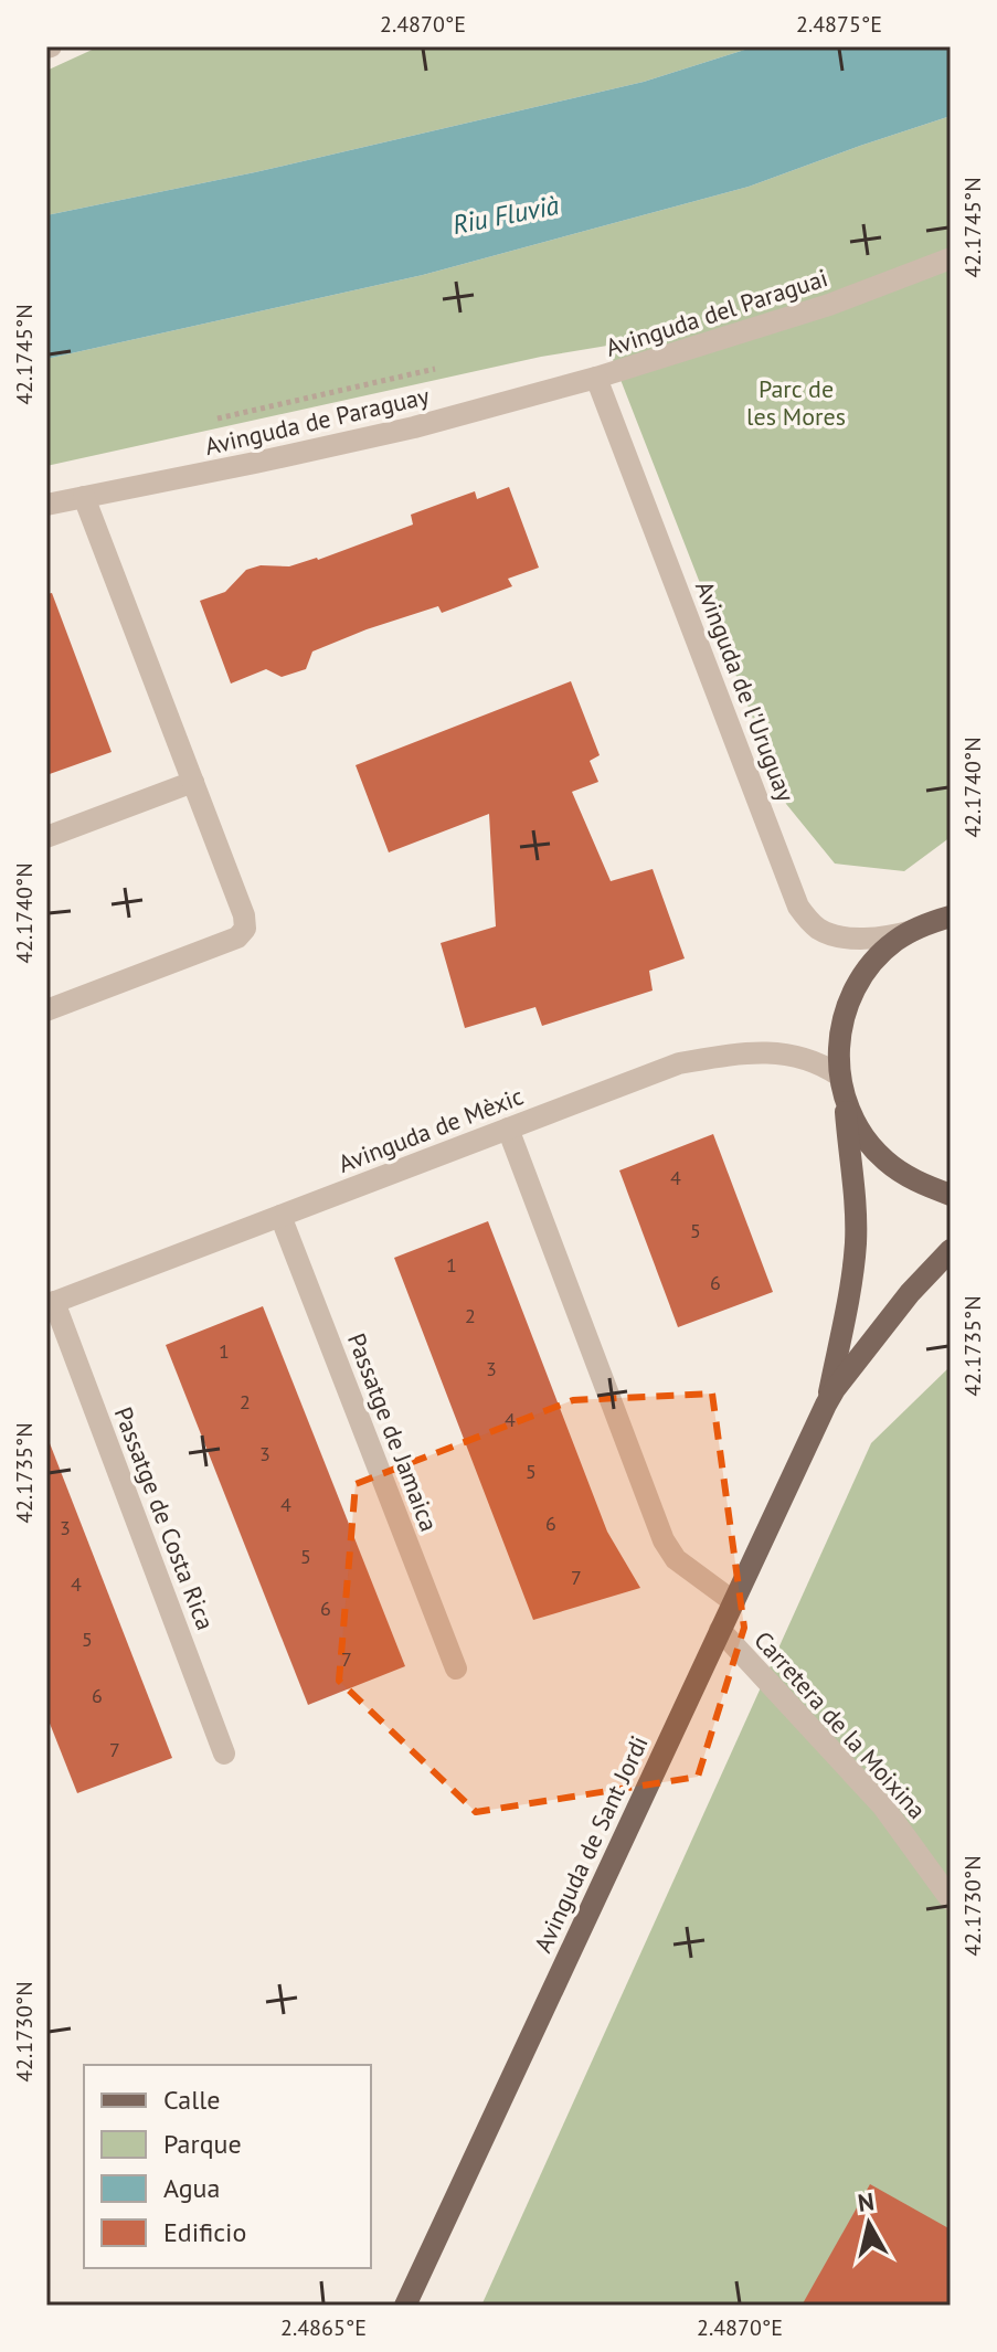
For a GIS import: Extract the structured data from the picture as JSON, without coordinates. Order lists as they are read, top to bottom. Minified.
{"streets":{"main road":["Avinguda de Sant Jordi"],"street":["Avinguda del Paraguai","Avinguda de Paraguay","Avinguda de l'Uruguay","Avinguda de Mèxic","Passatge de Jamaica","Passatge de Costa Rica","Carretera de la Moixina"]},"crossings":[["Avinguda del Paraguai","Avinguda de Paraguay"],["Avinguda del Paraguai","Avinguda de l'Uruguay"],["Avinguda de Paraguay","Avinguda de l'Uruguay"],["Avinguda de l'Uruguay","Avinguda de Sant Jordi"],["Avinguda de Mèxic","Passatge de Jamaica"],["Avinguda de Mèxic","Passatge de Costa Rica"],["Avinguda de Mèxic","Avinguda de Sant Jordi"],["Carretera de la Moixina","Avinguda de Sant Jordi"]],"water":["Riu Fluvià"],"parks":["Parc de les Mores"],"house_numbers":["4","5","1","6","2","1","3","2","4","3","5","4","6","3","5","7","4","6","5","7","6","7"],"legend":["Calle","Parque","Agua","Edificio"],"north":"top","coordinates":["2.4870°E","2.4875°E","42.1745°N","42.1740°N","42.1735°N","42.1730°N","2.4865°E"]}
